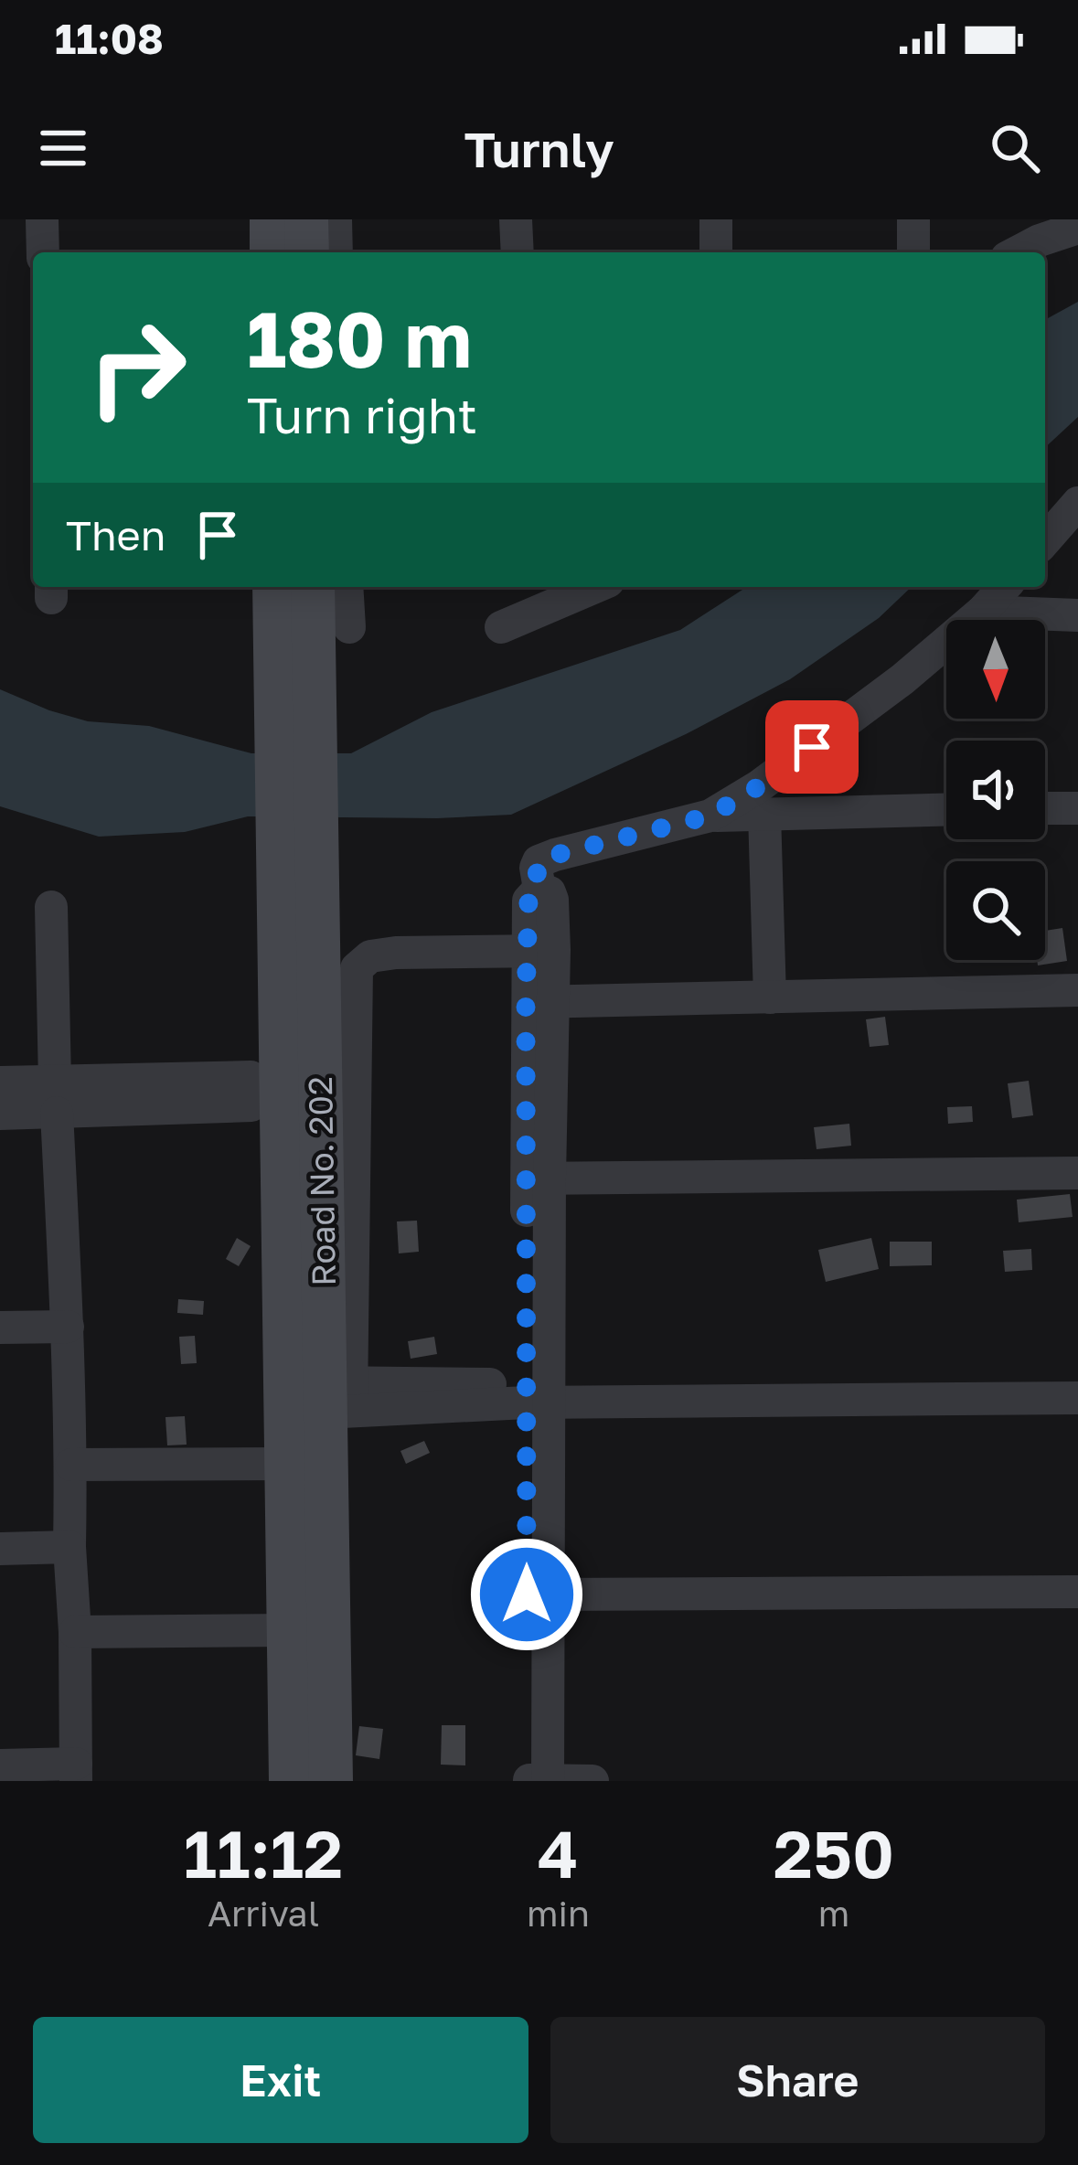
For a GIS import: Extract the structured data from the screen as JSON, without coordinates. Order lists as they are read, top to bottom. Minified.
{"streets":{"street":["Road No. 202"]},"north":"bottom","page":{"status":"11:08","header":"Turnly","turn":["180 m","Turn right"],"then":"Then","eta":["11:12","Arrival","4","min","250","m"],"buttons":["Exit","Share"]}}
